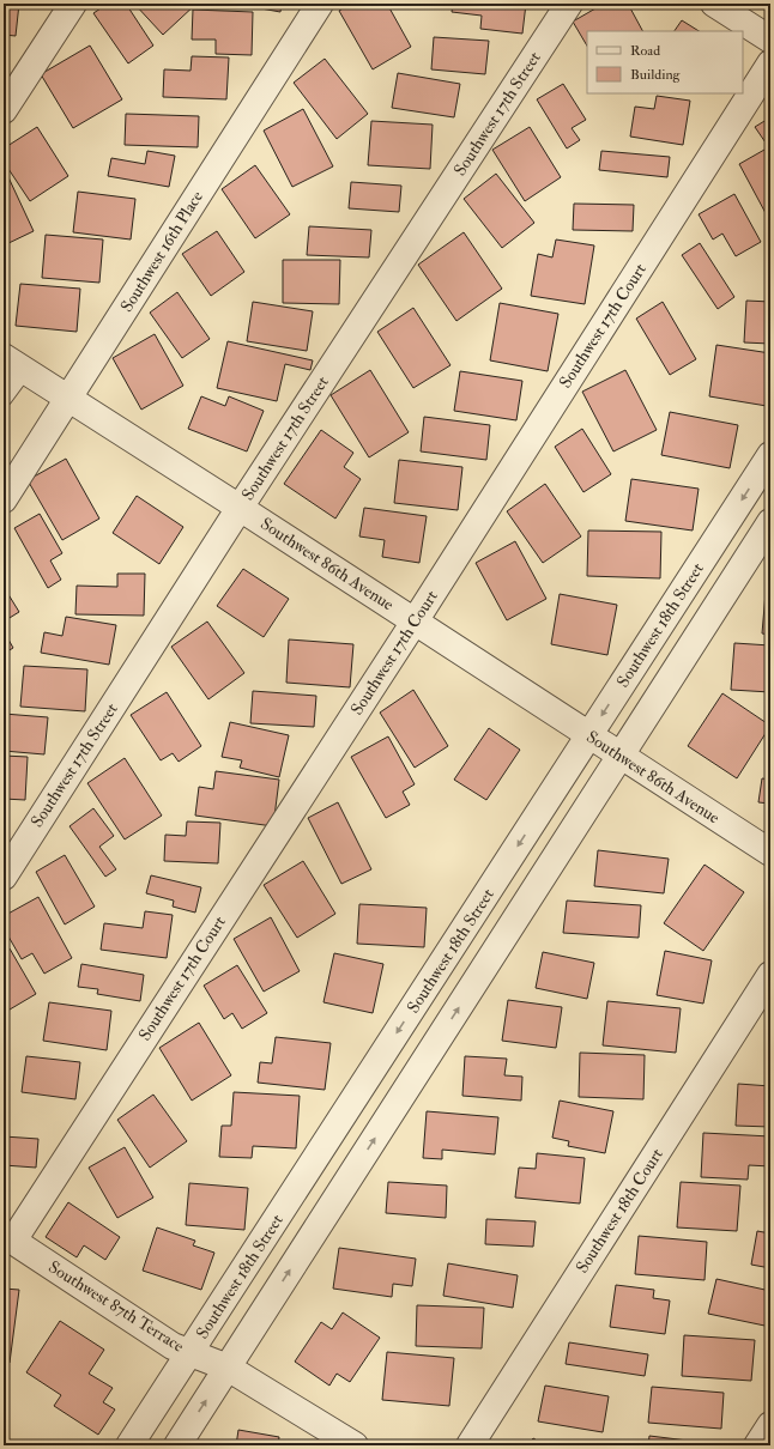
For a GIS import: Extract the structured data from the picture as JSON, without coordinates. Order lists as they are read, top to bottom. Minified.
{"streets":{"street":["Southwest 17th Street","Southwest 16th Place","Southwest 17th Court","Southwest 86th Avenue","Southwest 18th Street","Southwest 18th Court","Southwest 87th Terrace"]},"crossings":[["Southwest 17th Street","Southwest 86th Avenue"],["Southwest 16th Place","Southwest 86th Avenue"],["Southwest 17th Court","Southwest 86th Avenue"],["Southwest 17th Court","Southwest 87th Terrace"],["Southwest 86th Avenue","Southwest 18th Street"],["Southwest 18th Street","Southwest 87th Terrace"]],"legend":["Road","Building"]}
